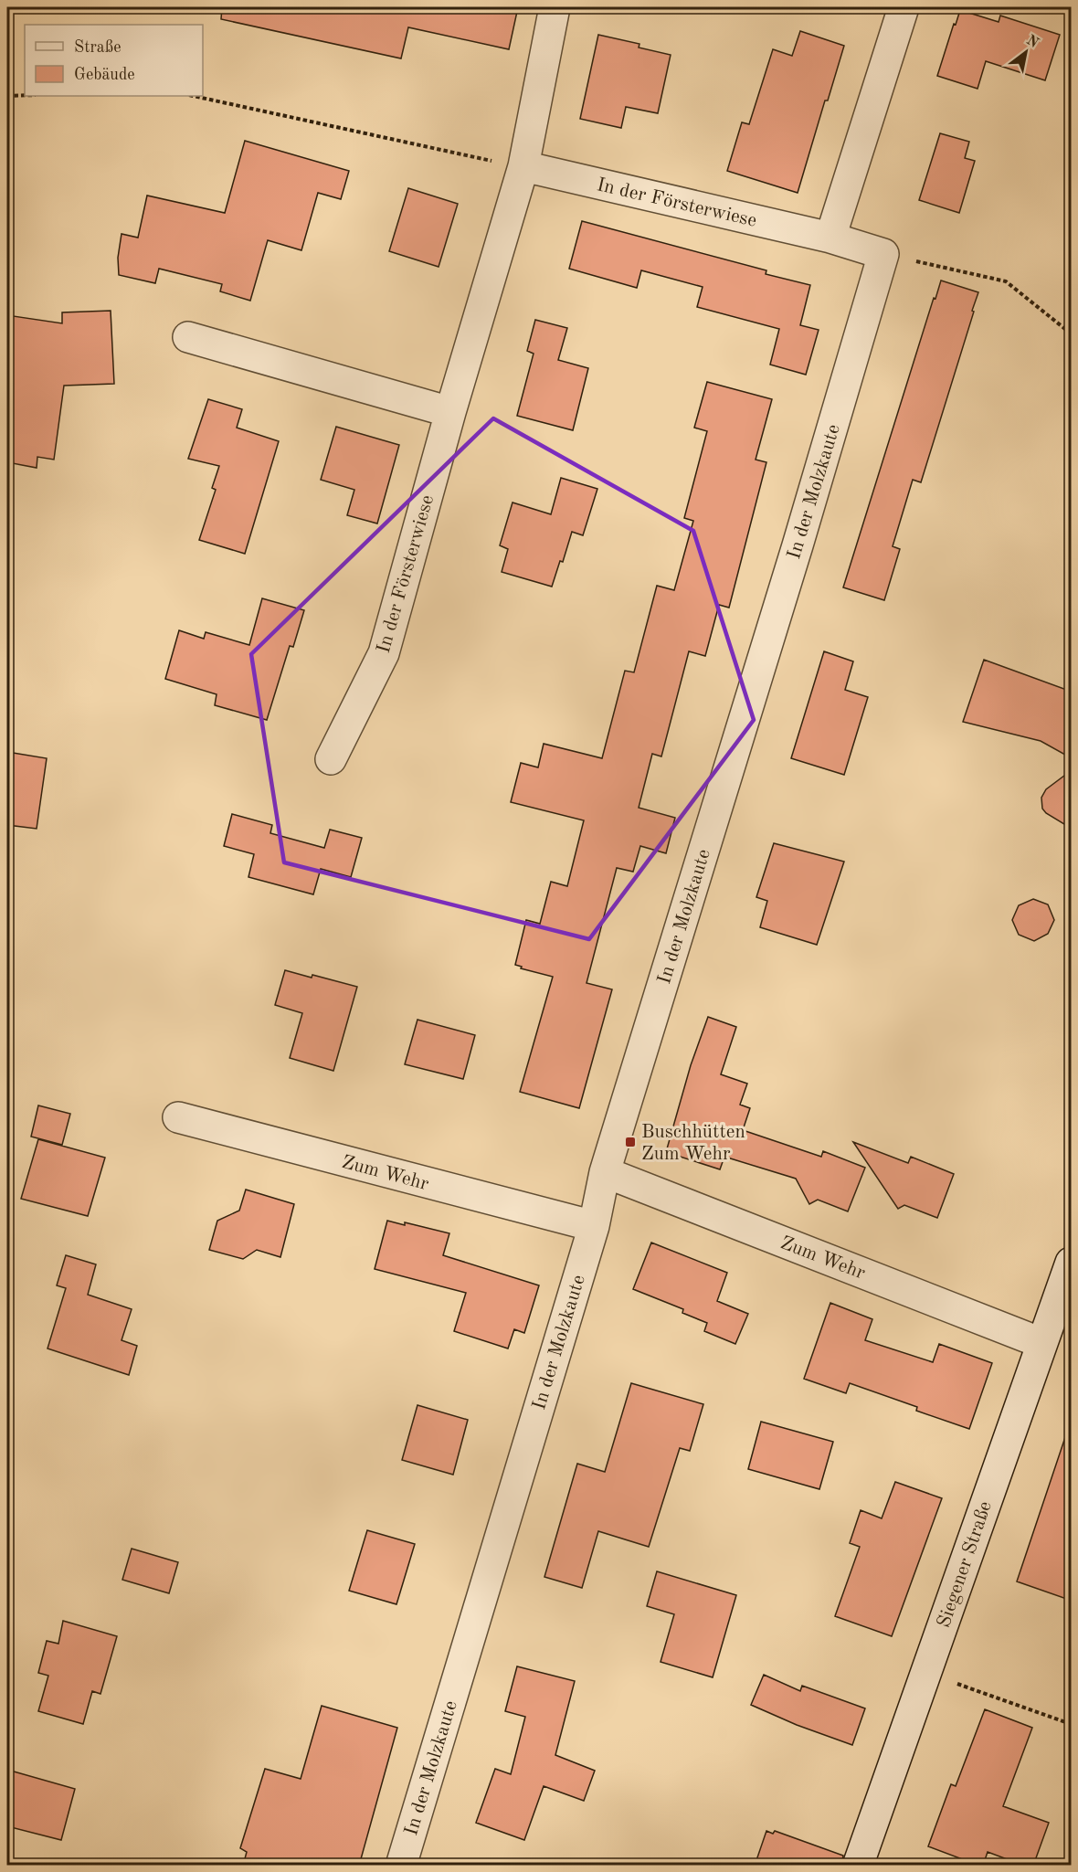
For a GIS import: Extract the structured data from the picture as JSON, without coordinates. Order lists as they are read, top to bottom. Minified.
{"streets":{"street":["In der Försterwiese","In der Molzkaute","Zum Wehr","Siegener Straße"]},"crossings":[["In der Molzkaute","Zum Wehr"],["Zum Wehr","Siegener Straße"]],"places":{"transit":["Buschhütten Zum Wehr"]},"legend":["Straße","Gebäude"],"north":"top right"}
